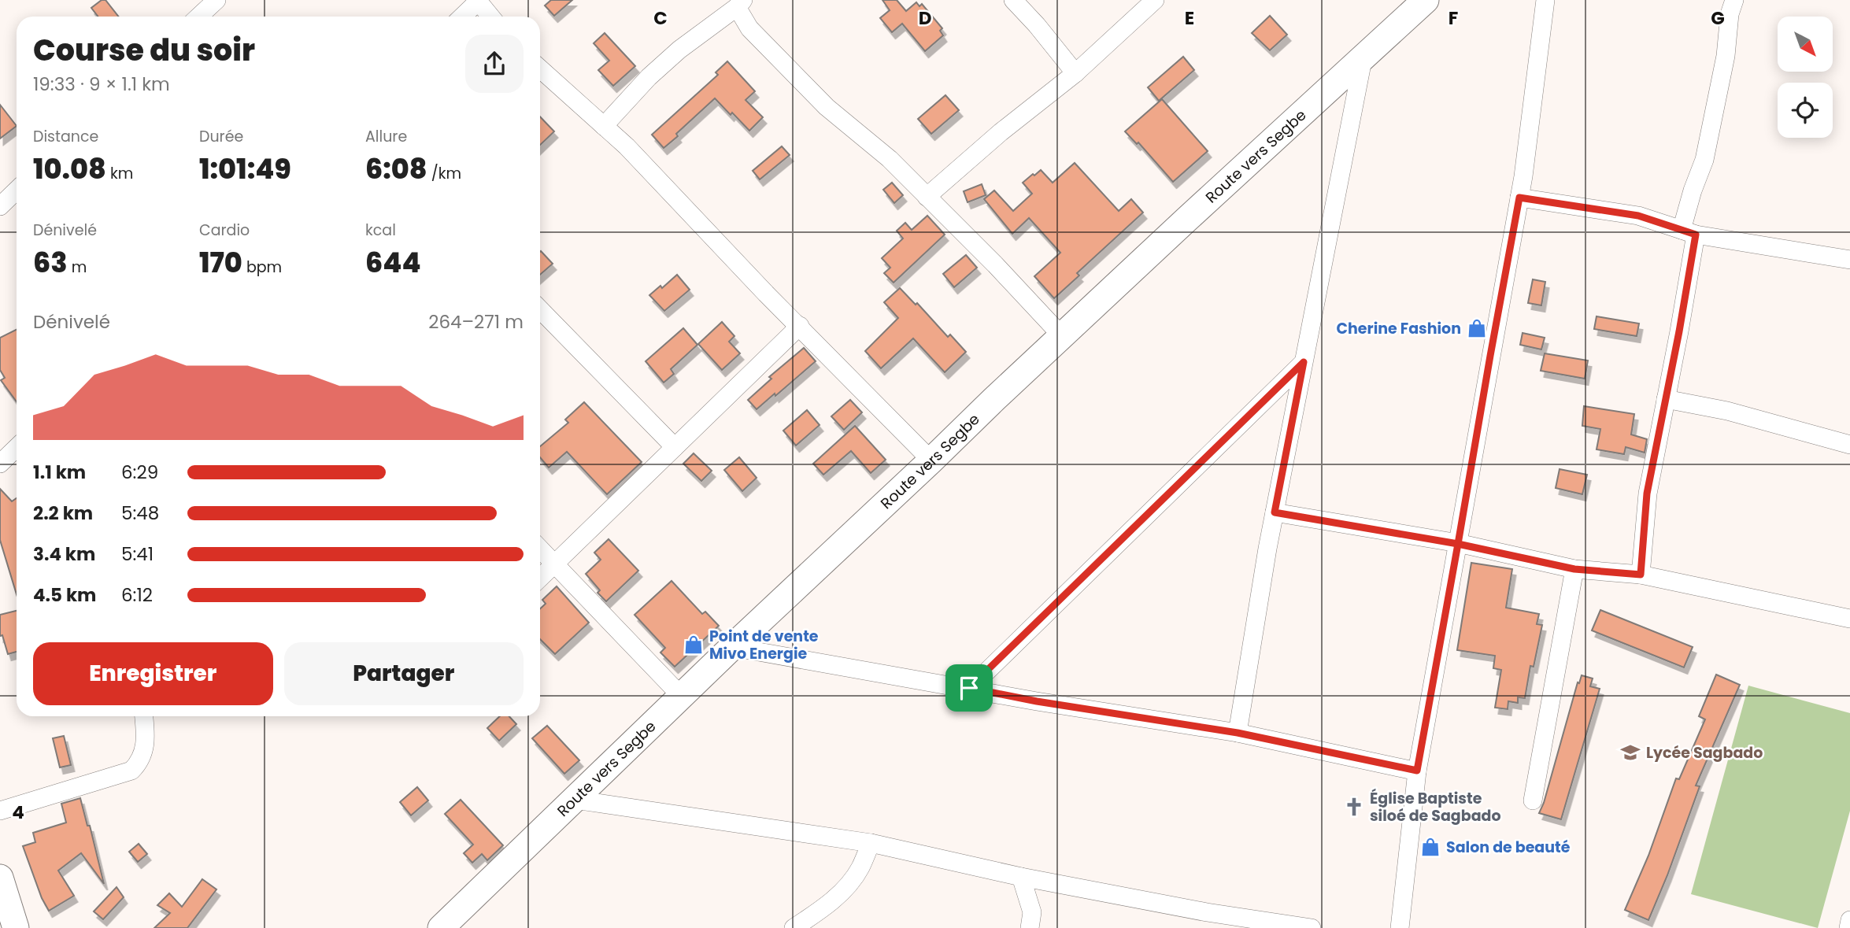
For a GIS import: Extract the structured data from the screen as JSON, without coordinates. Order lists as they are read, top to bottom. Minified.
{"streets":{"main road":["Route vers Segbe"]},"places":{"shop":["Cherine Fashion","Point de vente Mivo Energie","Salon de beauté"],"school or university":["Lycée Sagbado"],"church":["Église Baptiste siloé de Sagbado"]},"north":"bottom right","page":{"heading":["Course du soir","19:33 · 9 × 1.1 km"],"stats":[["Distance","10.08 km"],["Durée","1:01:49"],["Allure","6:08 /km"],["Dénivelé","63 m"],["Cardio","170 bpm"],["kcal","644"]],"chart":["Dénivelé","264–271 m"],"list":[{"name":"1.1 km","note":"6:29"},{"name":"2.2 km","note":"5:48"},{"name":"3.4 km","note":"5:41"},{"name":"4.5 km","note":"6:12"}],"buttons":["Enregistrer","Partager"]},"grid":{"columns":["C","D","E","F","G"],"rows":["4"]}}
